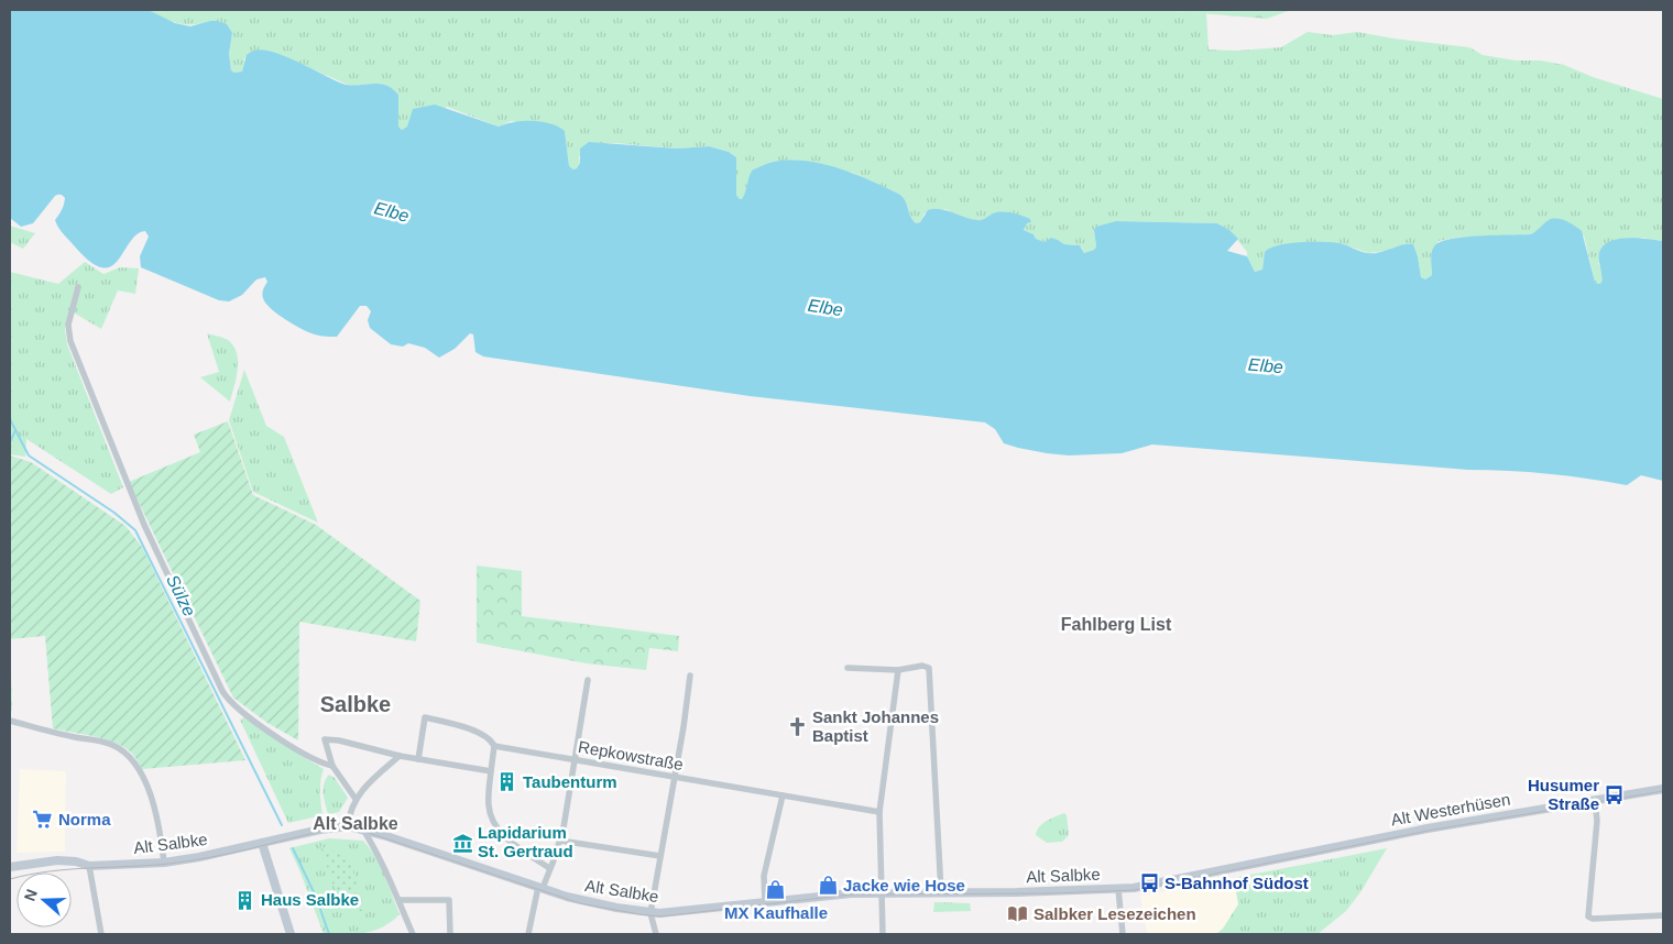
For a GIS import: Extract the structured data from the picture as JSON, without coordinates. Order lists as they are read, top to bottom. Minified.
{"streets":{"main road":["Alt Westerhüsen","Alt Salbke"],"street":["Repkowstraße"]},"crossings":[["Alt Westerhüsen","Alt Salbke"]],"districts":["Fahlberg List","Salbke","Alt Salbke"],"water":["Elbe","Sülze"],"places":{"church":["Sankt Johannes Baptist"],"building":["Taubenturm","Haus Salbke"],"bus stop":["Husumer Straße","S-Bahnhof Südost"],"supermarket":["Norma"],"museum":["Lapidarium St. Gertraud"],"shop":["Jacke wie Hose","MX Kaufhalle"],"library":["Salbker Lesezeichen"]},"north":"left"}
